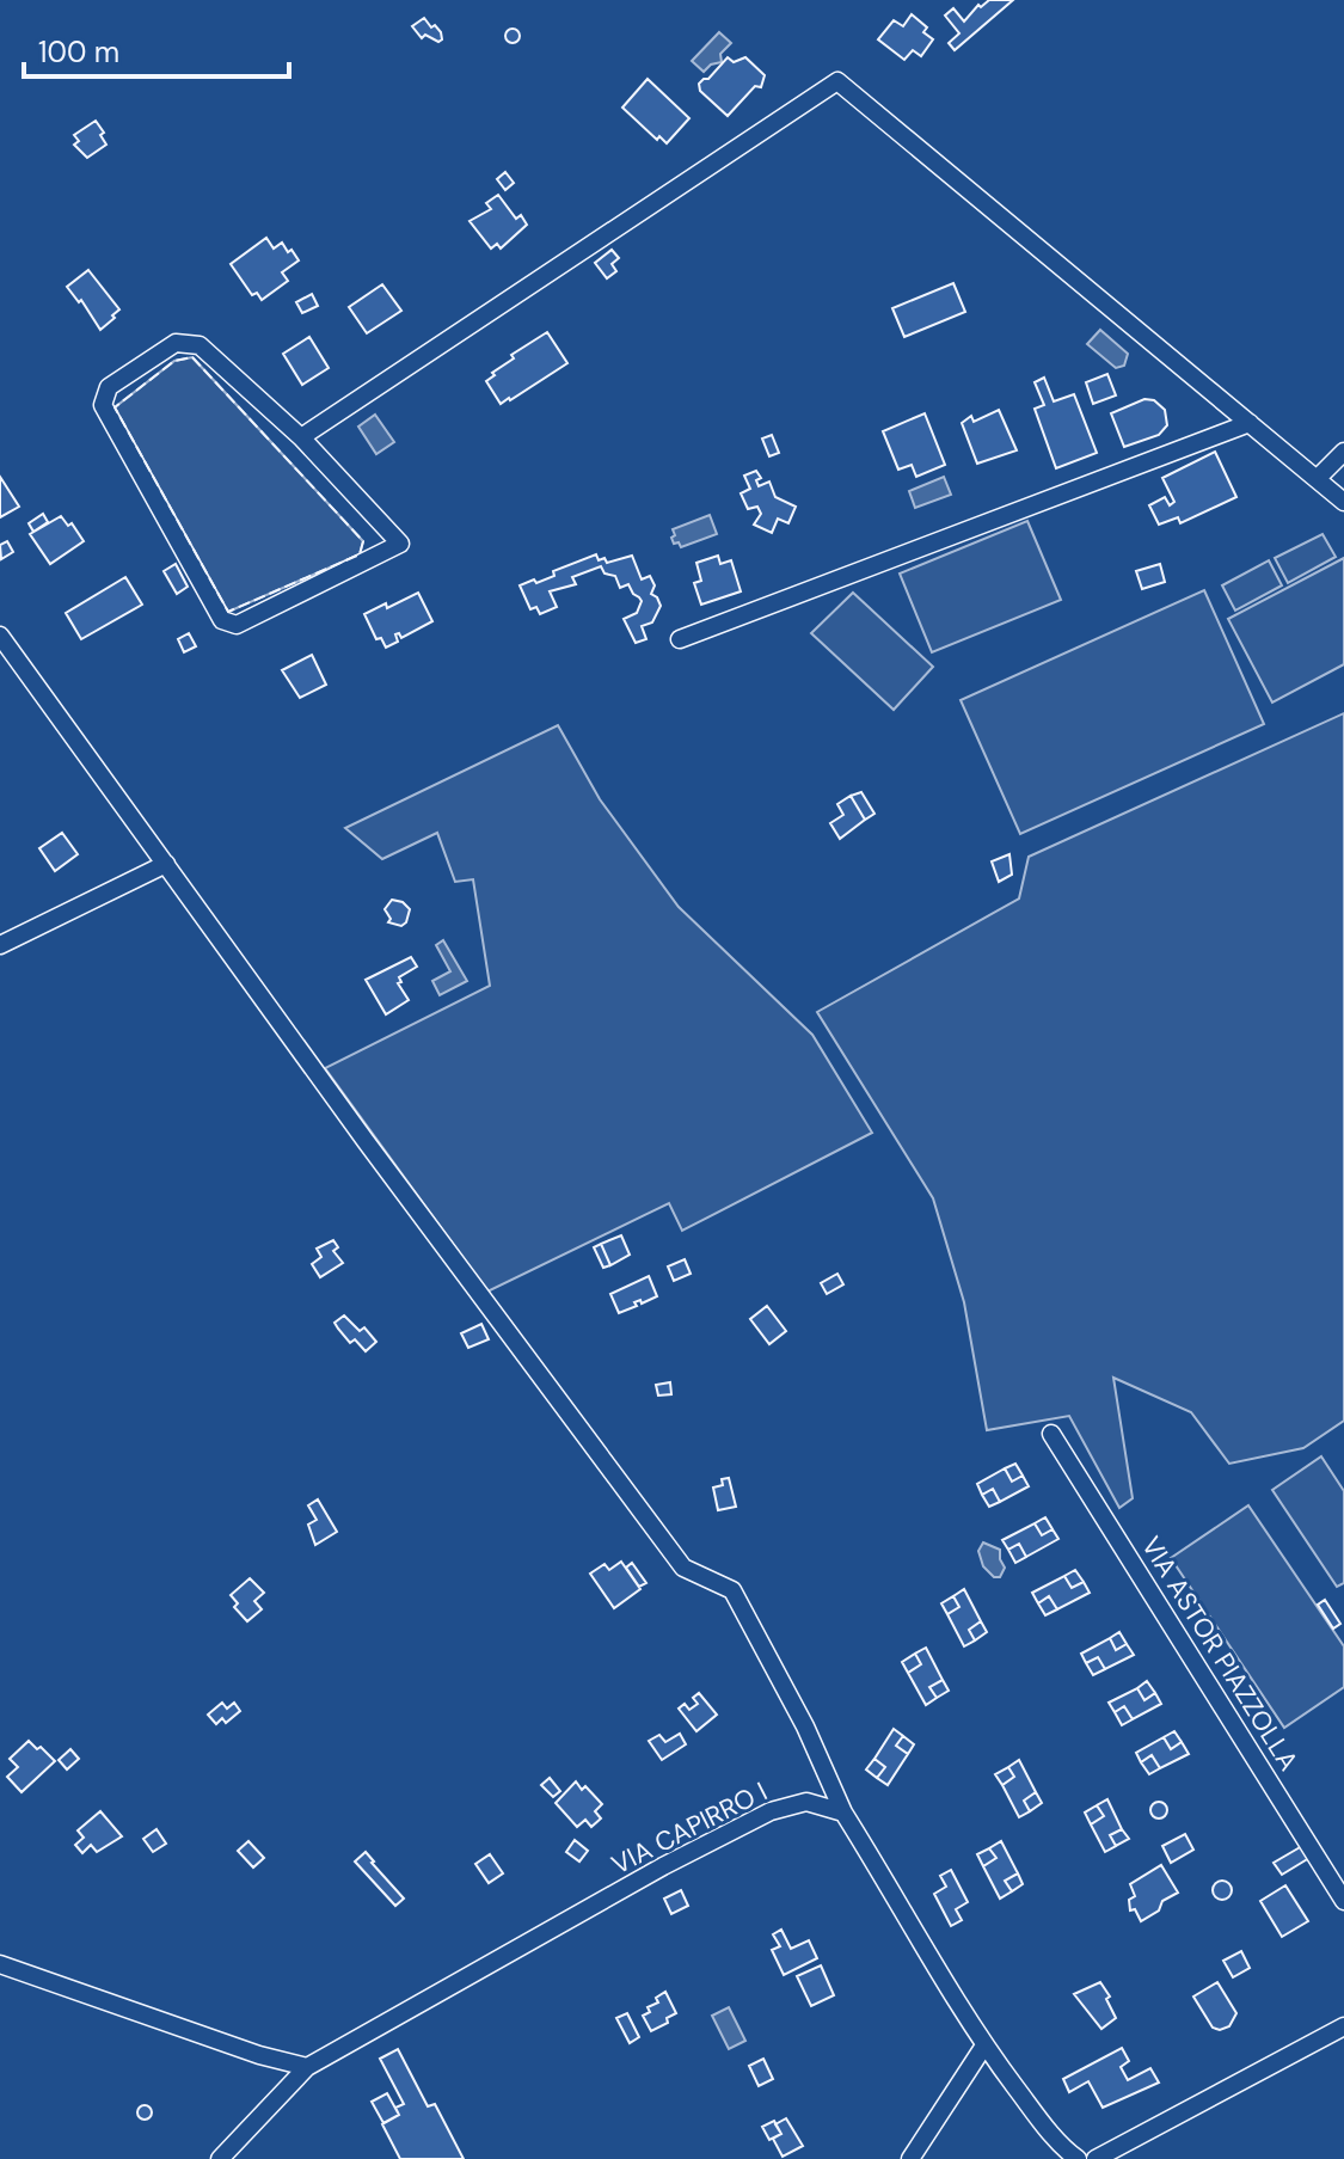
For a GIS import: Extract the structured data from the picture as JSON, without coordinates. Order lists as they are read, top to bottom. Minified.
{"streets":{"street":["VIA ASTOR PIAZZOLLA","VIA CAPIRRO I"]},"scale_bar":"100 m"}
